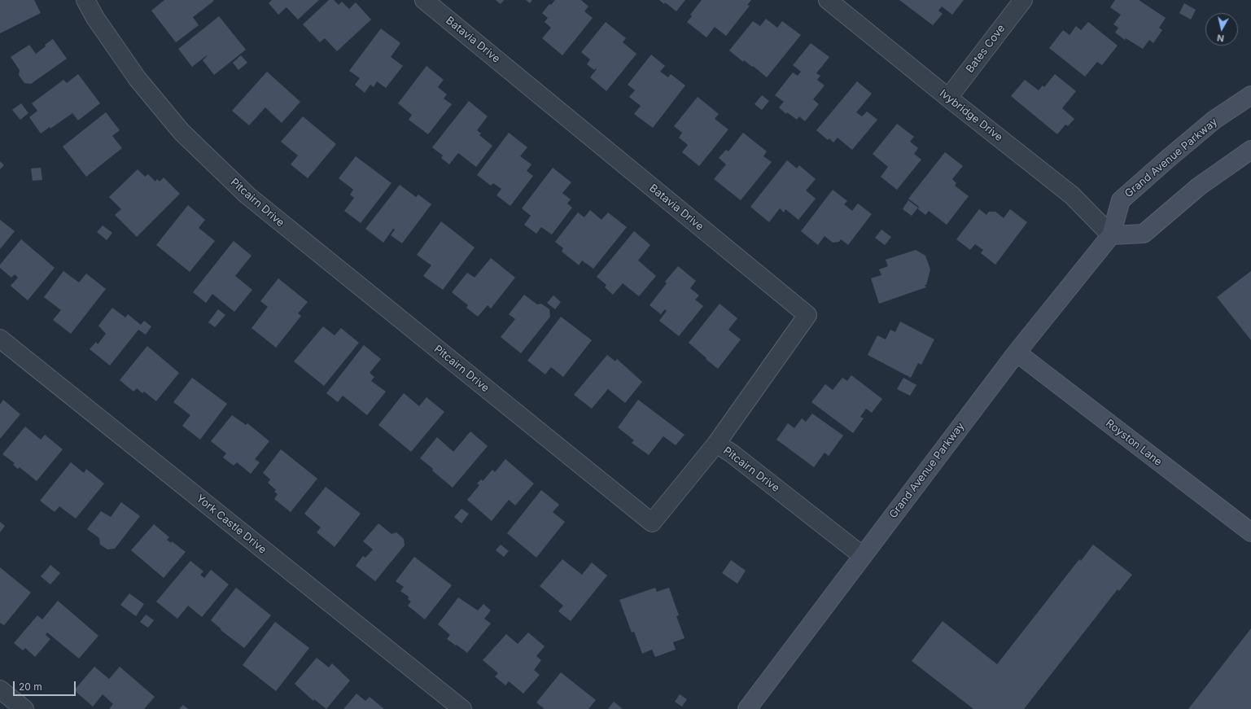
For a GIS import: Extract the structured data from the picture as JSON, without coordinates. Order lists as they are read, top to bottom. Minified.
{"streets":{"main road":["Grand Avenue Parkway","Royston Lane"],"street":["Batavia Drive","Bates Cove","Ivybridge Drive","Pitcairn Drive","York Castle Drive"]},"crossings":[["Batavia Drive","Pitcairn Drive"],["Bates Cove","Ivybridge Drive"],["Ivybridge Drive","Grand Avenue Parkway"],["Grand Avenue Parkway","Pitcairn Drive"],["Grand Avenue Parkway","Royston Lane"]],"scale_bar":"20 m","north":"bottom"}
